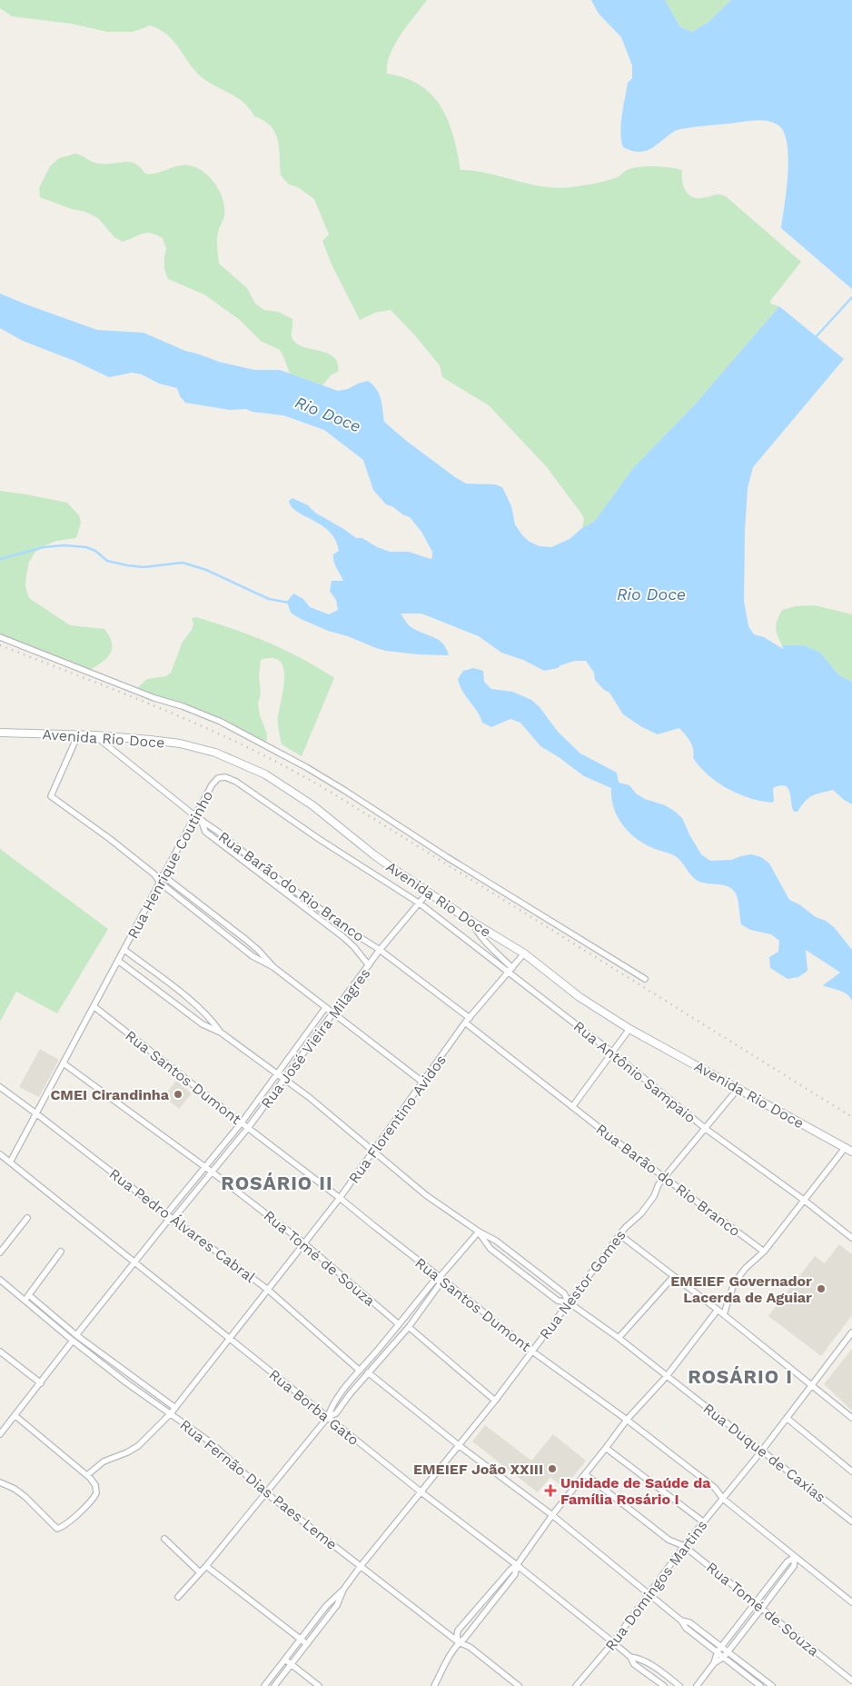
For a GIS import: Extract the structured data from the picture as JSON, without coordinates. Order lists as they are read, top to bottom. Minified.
{"streets":{"street":["Avenida Rio Doce","Rua Henrique Coutinho","Rua Barão do Rio Branco","Rua José Vieira Milagres","Rua Antônio Sampaio","Rua Santos Dumont","Rua Florentino Avidos","Rua Pedro Álvares Cabral","Rua Tomé de Souza","Rua Nestor Gomes","Rua Borba Gato","Rua Duque de Caxias","Rua Fernão Dias Paes Leme","Rua Domingos Martins"]},"crossings":[["Avenida Rio Doce","Rua Barão do Rio Branco"],["Avenida Rio Doce","Rua José Vieira Milagres"],["Avenida Rio Doce","Rua Florentino Avidos"],["Avenida Rio Doce","Rua Nestor Gomes"],["Rua Henrique Coutinho","Rua Barão do Rio Branco"],["Rua Henrique Coutinho","Rua José Vieira Milagres"],["Rua Henrique Coutinho","Rua Antônio Sampaio"],["Rua Henrique Coutinho","Rua Santos Dumont"],["Rua Henrique Coutinho","Rua Pedro Álvares Cabral"],["Rua Henrique Coutinho","Rua Tomé de Souza"],["Rua Henrique Coutinho","Rua Borba Gato"],["Rua Henrique Coutinho","Rua Duque de Caxias"],["Rua Barão do Rio Branco","Rua José Vieira Milagres"],["Rua Barão do Rio Branco","Rua Florentino Avidos"],["Rua Barão do Rio Branco","Rua Nestor Gomes"],["Rua José Vieira Milagres","Rua Antônio Sampaio"],["Rua José Vieira Milagres","Rua Santos Dumont"],["Rua José Vieira Milagres","Rua Pedro Álvares Cabral"],["Rua José Vieira Milagres","Rua Tomé de Souza"],["Rua José Vieira Milagres","Rua Borba Gato"],["Rua José Vieira Milagres","Rua Duque de Caxias"],["Rua Antônio Sampaio","Rua Florentino Avidos"],["Rua Antônio Sampaio","Rua Nestor Gomes"],["Rua Santos Dumont","Rua Florentino Avidos"],["Rua Santos Dumont","Rua Nestor Gomes"],["Rua Santos Dumont","Rua Domingos Martins"],["Rua Florentino Avidos","Rua Pedro Álvares Cabral"],["Rua Florentino Avidos","Rua Tomé de Souza"],["Rua Florentino Avidos","Rua Borba Gato"],["Rua Florentino Avidos","Rua Duque de Caxias"],["Rua Florentino Avidos","Rua Fernão Dias Paes Leme"],["Rua Tomé de Souza","Rua Domingos Martins"],["Rua Nestor Gomes","Rua Borba Gato"],["Rua Nestor Gomes","Rua Duque de Caxias"],["Rua Nestor Gomes","Rua Fernão Dias Paes Leme"],["Rua Borba Gato","Rua Domingos Martins"],["Rua Duque de Caxias","Rua Domingos Martins"]],"districts":["ROSÁRIO II","ROSÁRIO I"],"water":["Rio Doce"],"places":{"other":["CMEI Cirandinha","EMEIEF Governador Lacerda de Aguiar","EMEIEF João XXIII"],"health":["Unidade de Saúde da Família Rosário I"]}}
